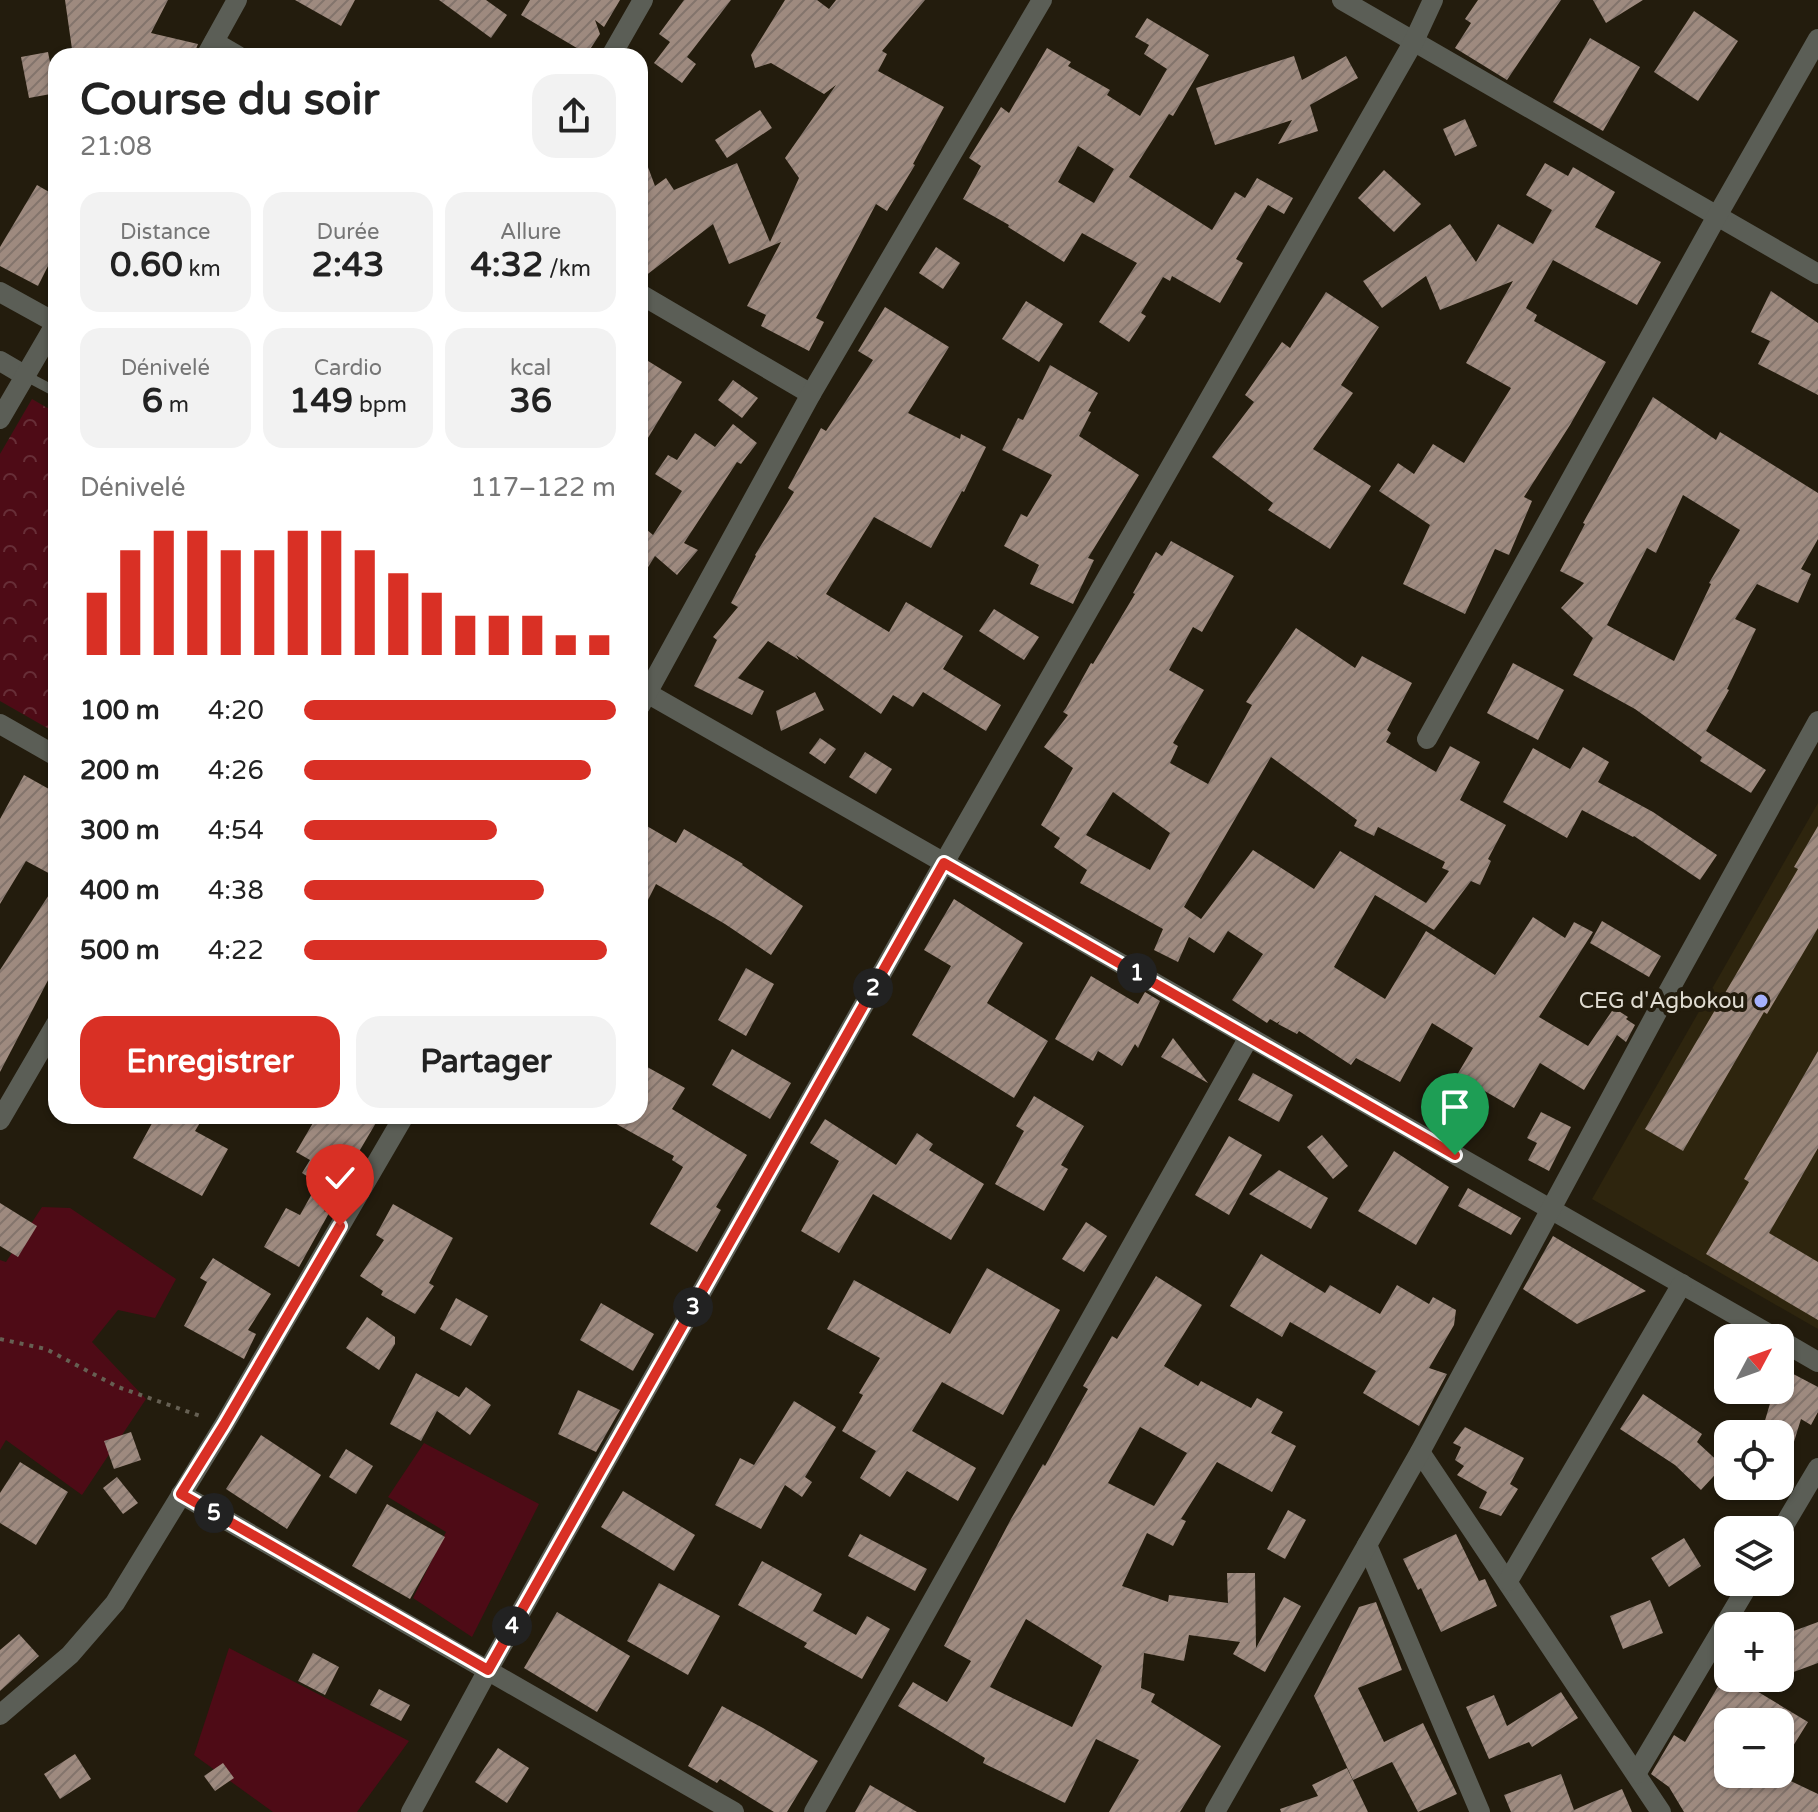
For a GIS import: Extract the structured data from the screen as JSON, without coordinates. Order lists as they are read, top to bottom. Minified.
{"places":["CEG d'Agbokou"],"north":"top right","page":{"heading":["Course du soir","21:08"],"stats":[["Distance","0.60 km"],["Durée","2:43"],["Allure","4:32 /km"],["Dénivelé","6 m"],["Cardio","149 bpm"],["kcal","36"]],"chart":["Dénivelé","117–122 m"],"list":[{"name":"100 m","note":"4:20"},{"name":"200 m","note":"4:26"},{"name":"300 m","note":"4:54"},{"name":"400 m","note":"4:38"},{"name":"500 m","note":"4:22"}],"pins":["1","2","3","5","4"],"buttons":["Enregistrer","Partager"],"map_buttons":["+","−"]}}
